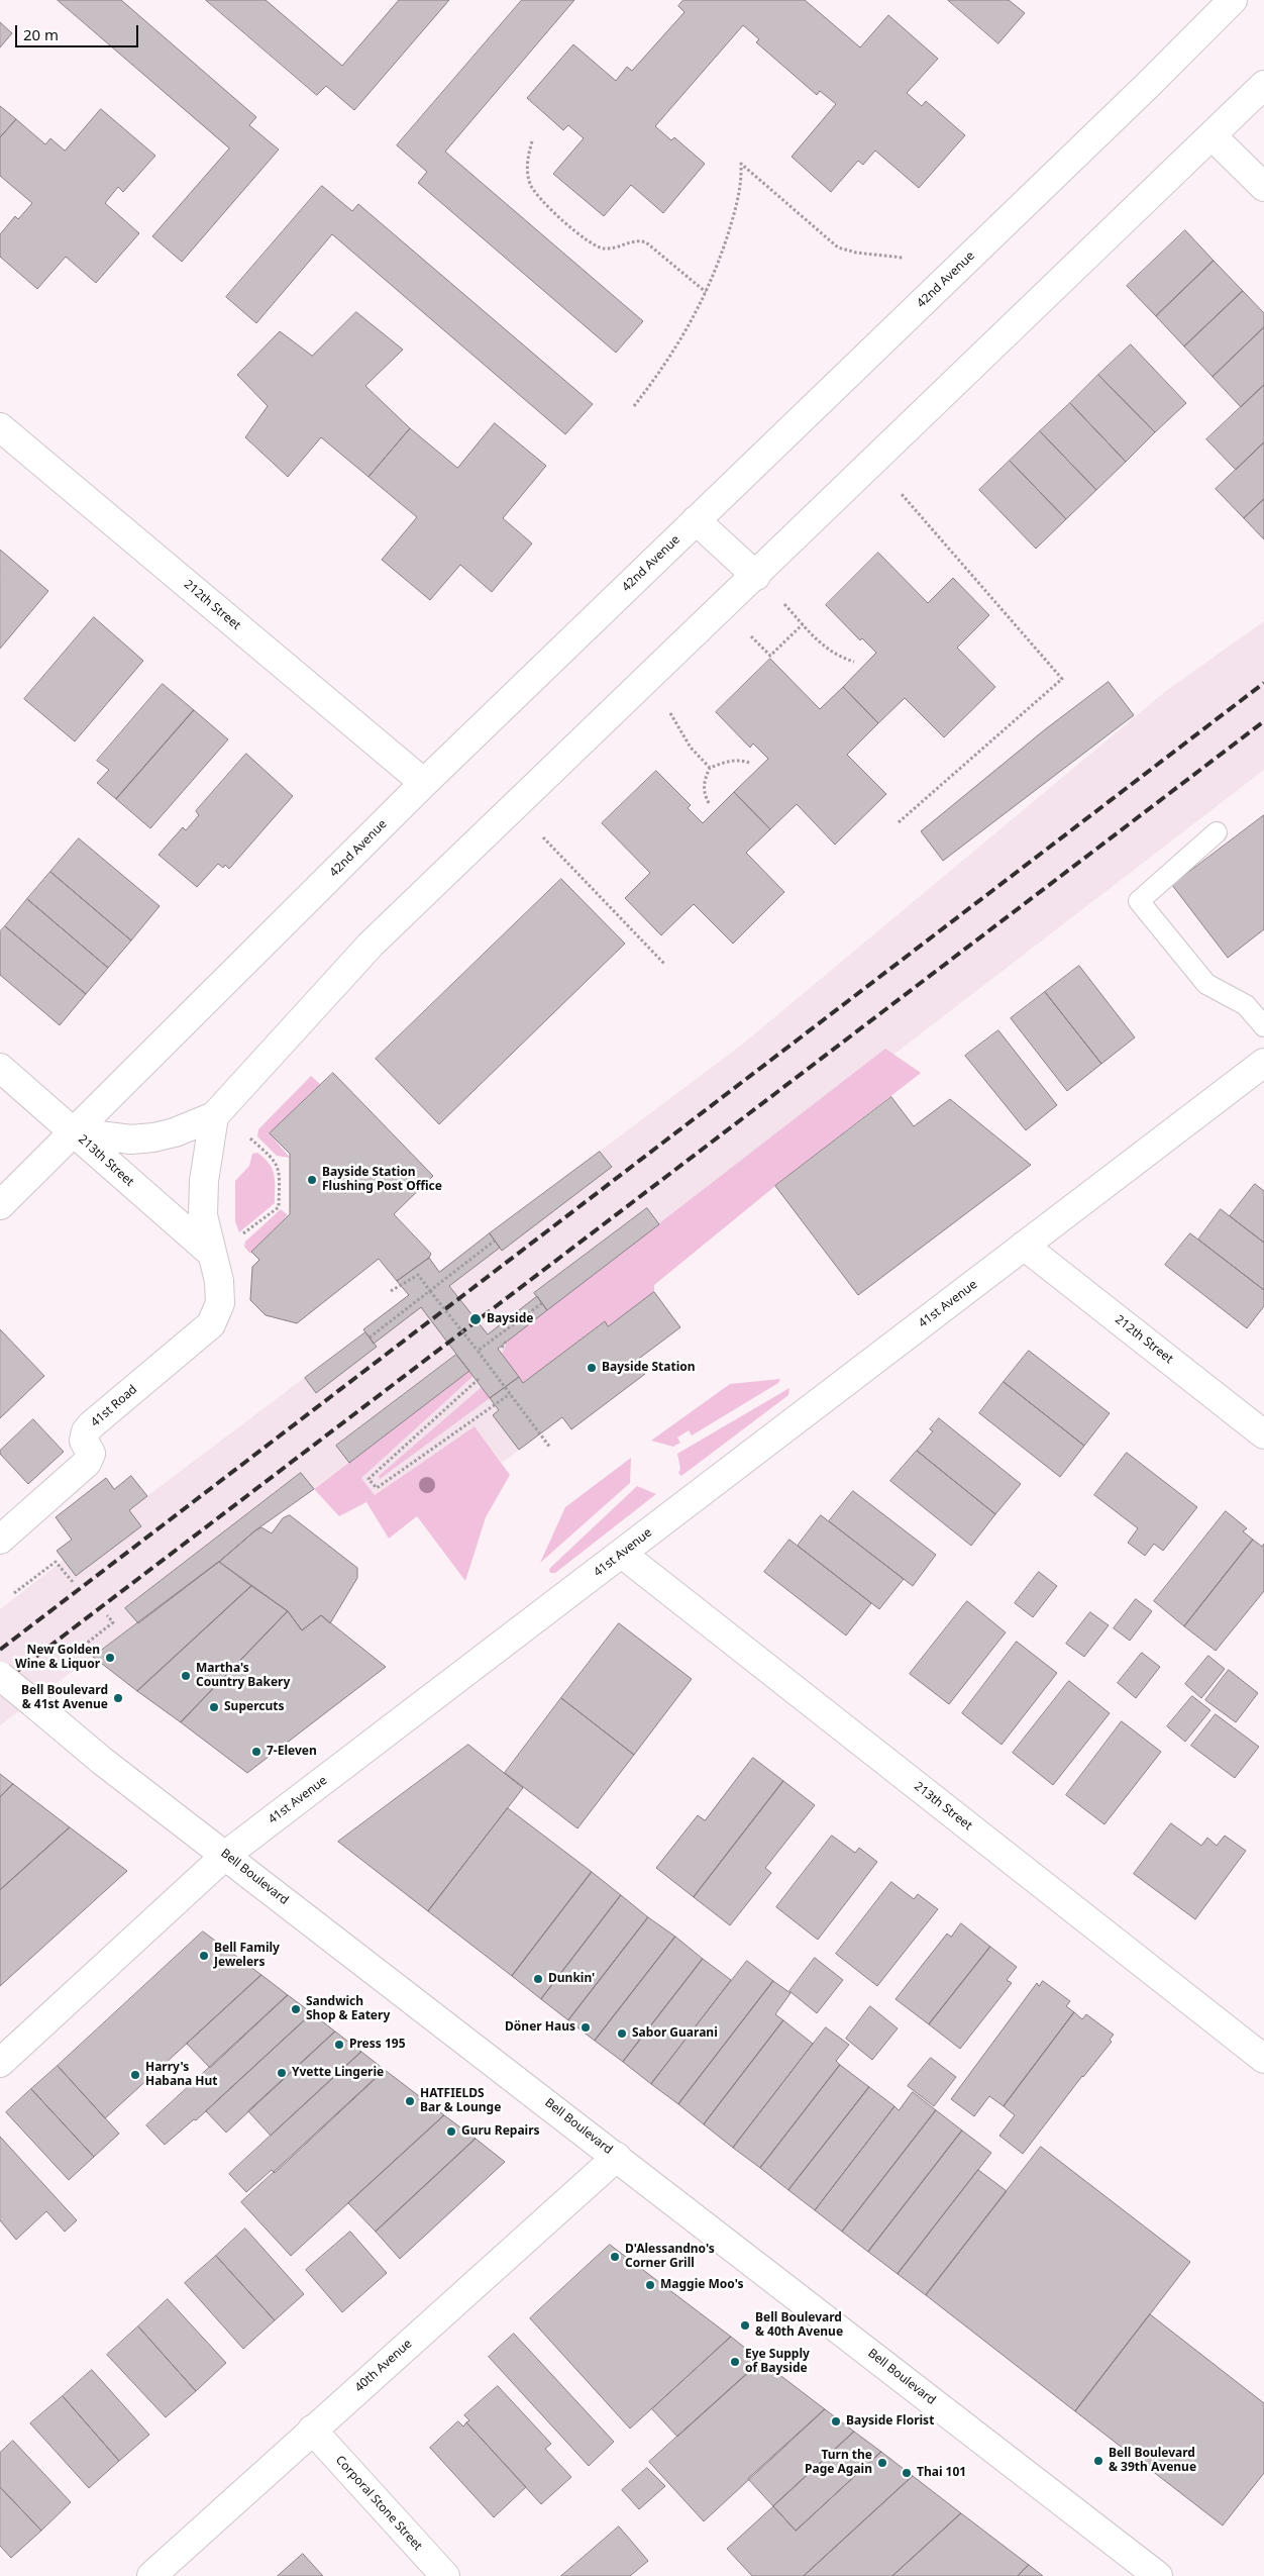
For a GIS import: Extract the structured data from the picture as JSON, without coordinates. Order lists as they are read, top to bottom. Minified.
{"streets":{"street":["42nd Avenue","212th Street","213th Street","41st Avenue","41st Road","Bell Boulevard","40th Avenue","Corporal Stone Street"]},"crossings":[["42nd Avenue","212th Street"],["42nd Avenue","213th Street"],["212th Street","41st Avenue"],["213th Street","41st Avenue"],["213th Street","41st Road"],["41st Avenue","Bell Boulevard"],["Bell Boulevard","40th Avenue"],["40th Avenue","Corporal Stone Street"]],"places":["Bayside Station Flushing Post Office","Bayside","Bayside Station","New Golden Wine & Liquor","Martha's Country Bakery","Bell Boulevard & 41st Avenue","Supercuts","7-Eleven","Bell Family Jewelers","Dunkin'","Sandwich Shop & Eatery","Döner Haus","Sabor Guarani","Press 195","Yvette Lingerie","Harry's Habana Hut","HATFIELDS Bar & Lounge","Guru Repairs","D'Alessandno's Corner Grill","Maggie Moo's","Bell Boulevard & 40th Avenue","Eye Supply of Bayside","Bayside Florist","Bell Boulevard & 39th Avenue","Turn the Page Again","Thai 101"],"scale_bar":"20 m"}
